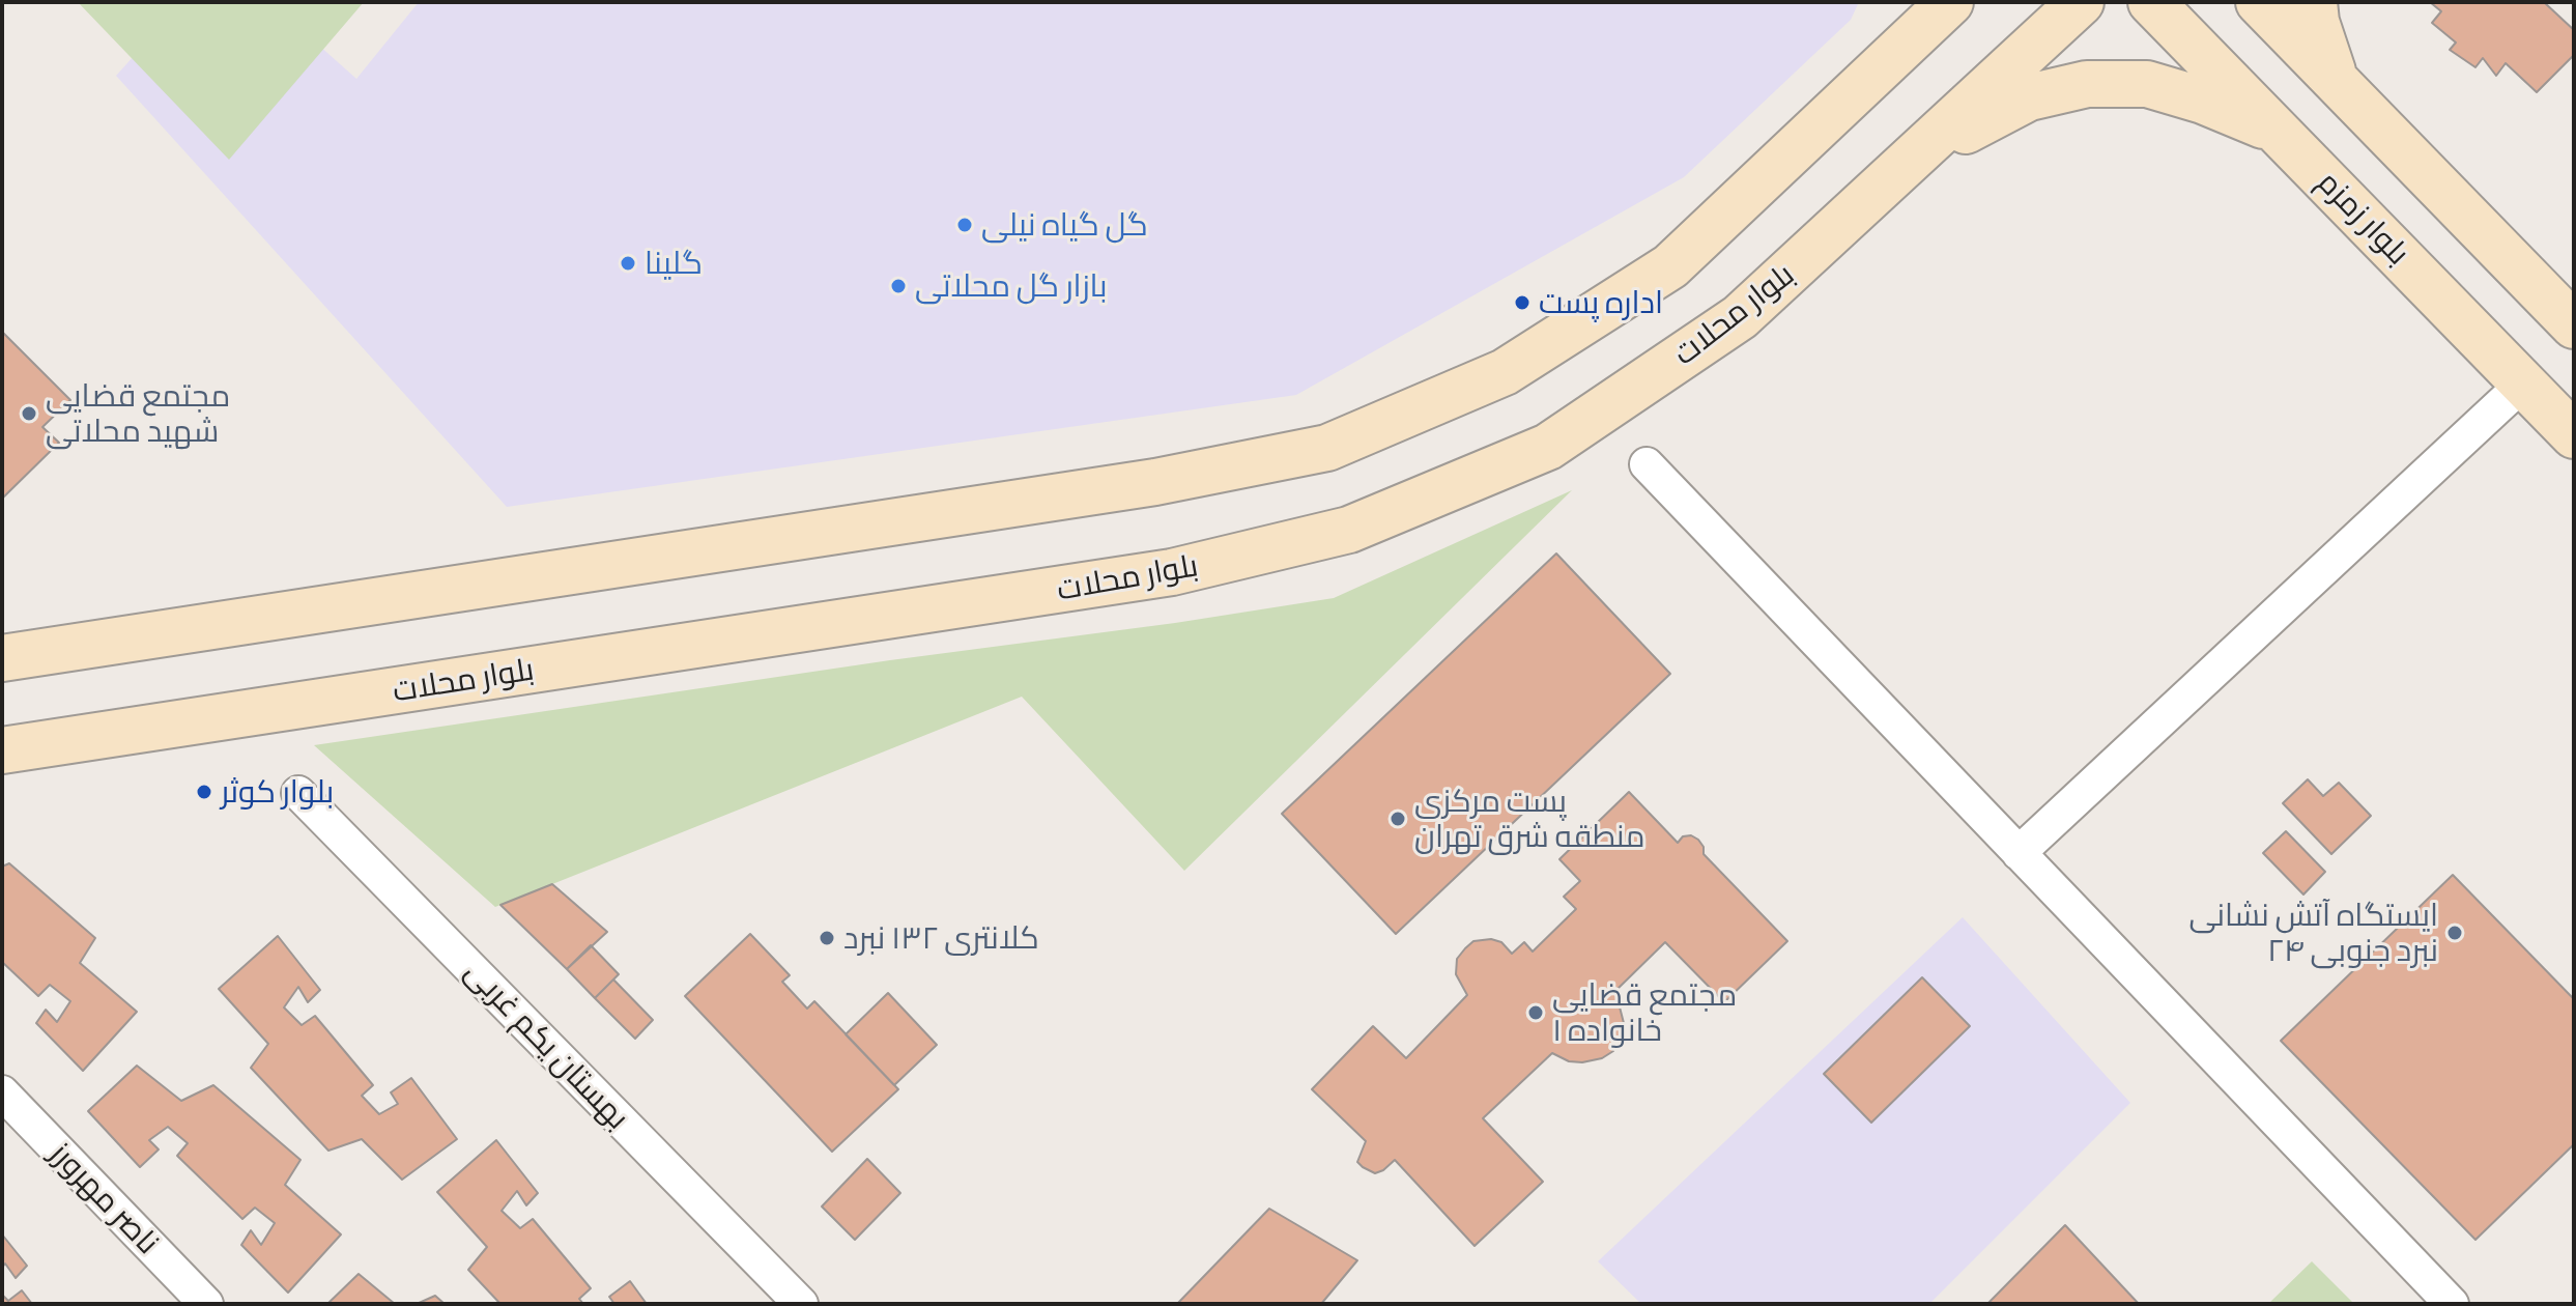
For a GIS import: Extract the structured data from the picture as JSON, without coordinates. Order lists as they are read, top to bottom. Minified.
{"streets":{"main road":["بلوار زمزم","بلوار محلات"],"street":["بهستان یکم غربی","ناصر مهرورز"]},"places":["گل گیاه نیلی","گلينا","بازار گل محلاتی","اداره پست","مجتمع قضایی شهید محلاتی","بلوار کوثر","پست مرکزی منطقه شرق تهران","ایستگاه آتش نشانی ۲۴ نبرد جنوبی","کلانتری ۱۳۲ نبرد","مجتمع قضایی خانواده ۱"]}
